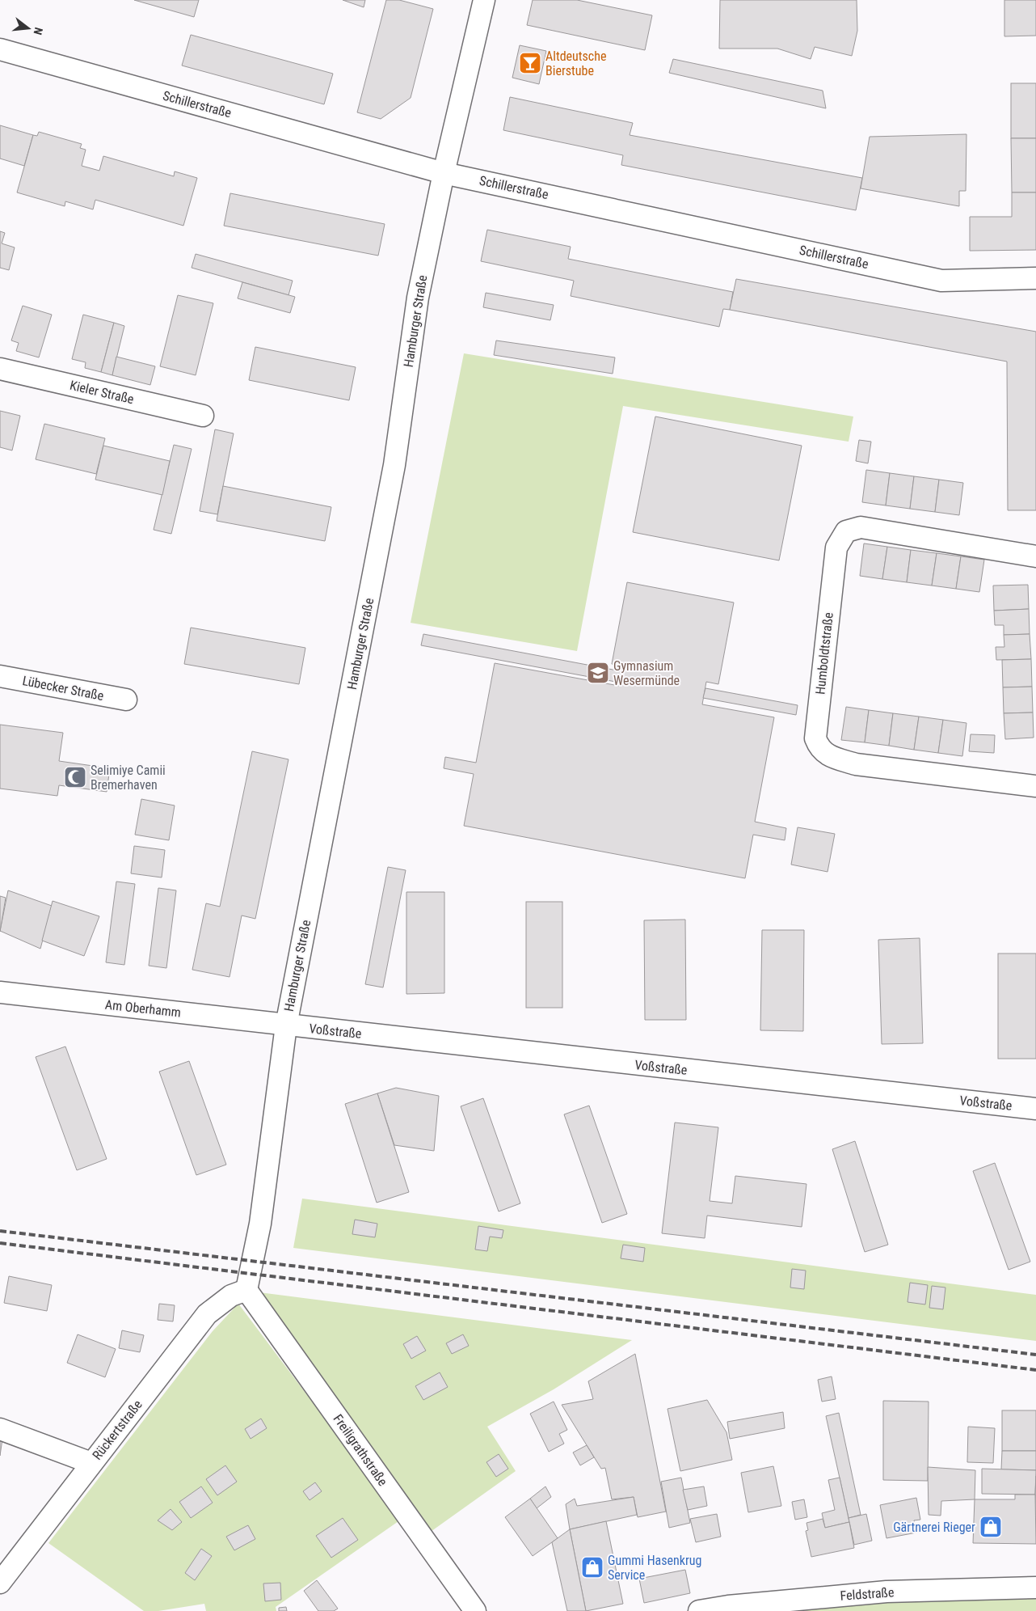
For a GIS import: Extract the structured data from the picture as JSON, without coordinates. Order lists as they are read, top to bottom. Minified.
{"streets":{"street":["Schillerstraße","Hamburger Straße","Kieler Straße","Humboldtstraße","Lübecker Straße","Am Oberhamm","Voßstraße","Rückertstraße","Freiligrathstraße","Feldstraße"]},"crossings":[["Schillerstraße","Hamburger Straße"],["Hamburger Straße","Am Oberhamm"],["Hamburger Straße","Voßstraße"],["Hamburger Straße","Rückertstraße"],["Hamburger Straße","Freiligrathstraße"],["Am Oberhamm","Voßstraße"],["Rückertstraße","Freiligrathstraße"]],"places":{"bar":["Altdeutsche Bierstube"],"school or university":["Gymnasium Wesermünde"],"mosque":["Selimiye Camii Bremerhaven"],"shop":["Gärtnerei Rieger","Gummi Hasenkrug Service"]},"north":"right"}
